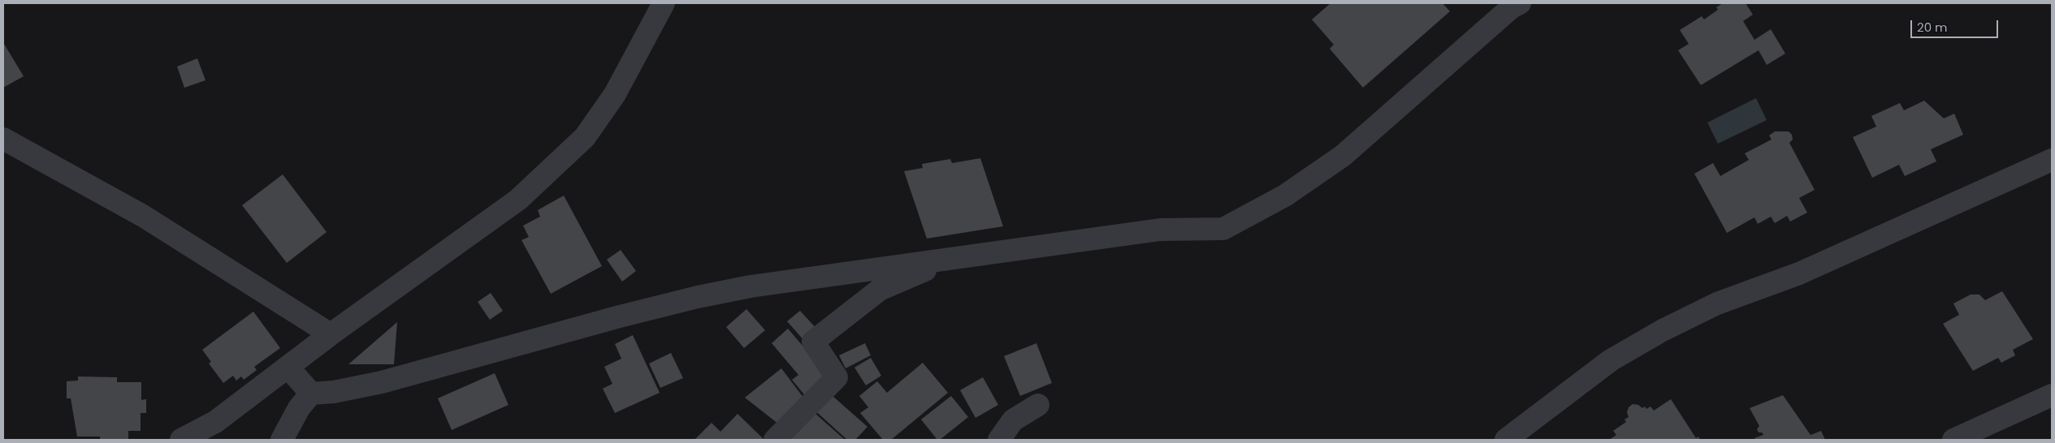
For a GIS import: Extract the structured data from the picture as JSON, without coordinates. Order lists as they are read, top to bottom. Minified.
{"scale_bar":"20 m"}
